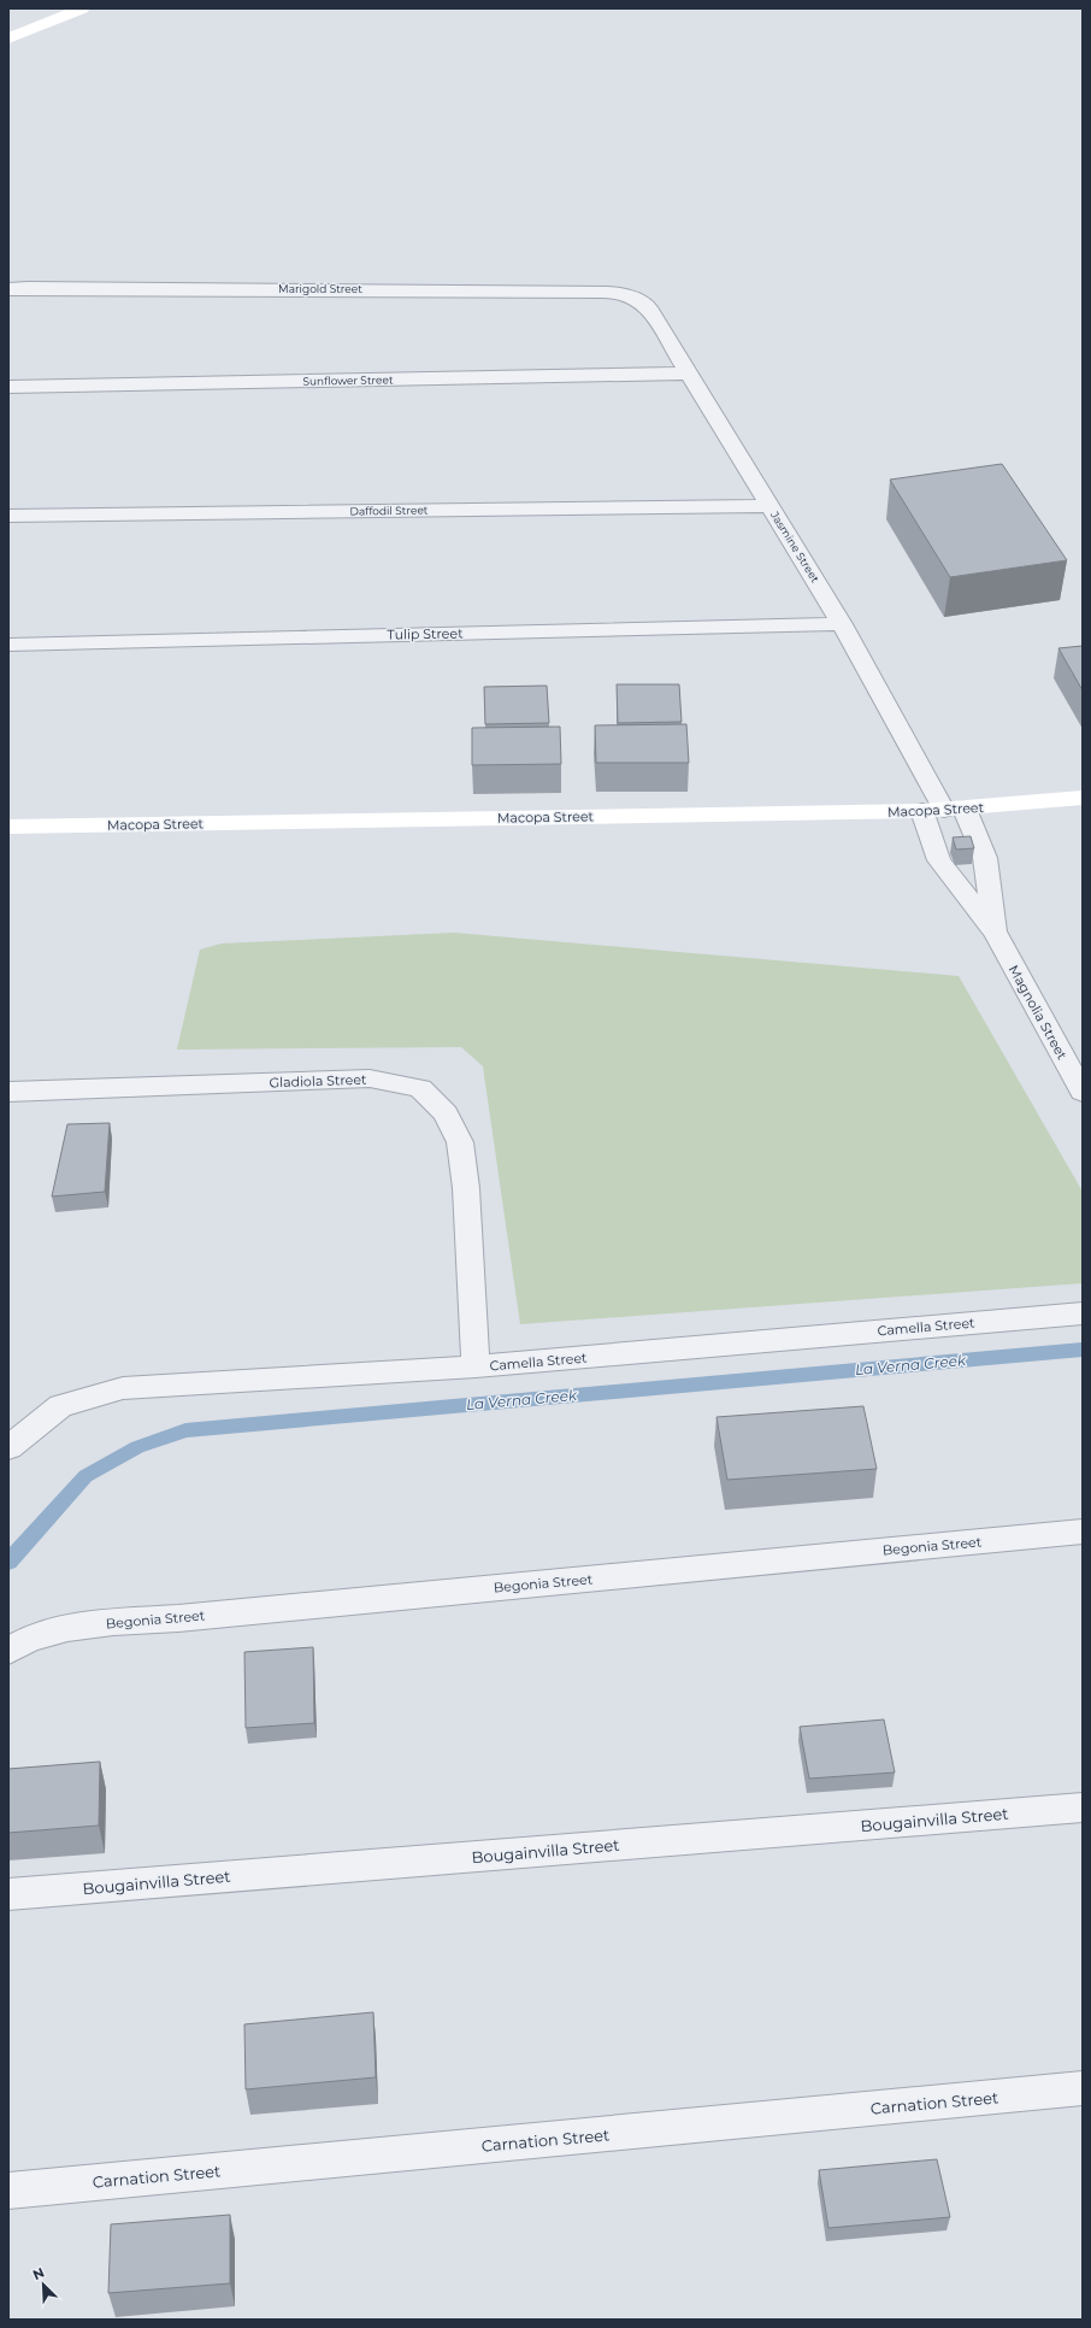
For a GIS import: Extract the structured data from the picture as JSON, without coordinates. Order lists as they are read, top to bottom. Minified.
{"streets":{"street":["Marigold Street","Sunflower Street","Daffodil Street","Jasmine Street","Tulip Street","Macopa Street","Magnolia Street","Gladiola Street","Camella Street","Begonia Street","Bougainvilla Street","Carnation Street"]},"crossings":[["Marigold Street","Jasmine Street"],["Sunflower Street","Jasmine Street"],["Daffodil Street","Jasmine Street"],["Jasmine Street","Tulip Street"],["Jasmine Street","Macopa Street"],["Jasmine Street","Magnolia Street"],["Macopa Street","Magnolia Street"],["Gladiola Street","Camella Street"]],"water":["La Verna Creek"],"north":"top left"}
